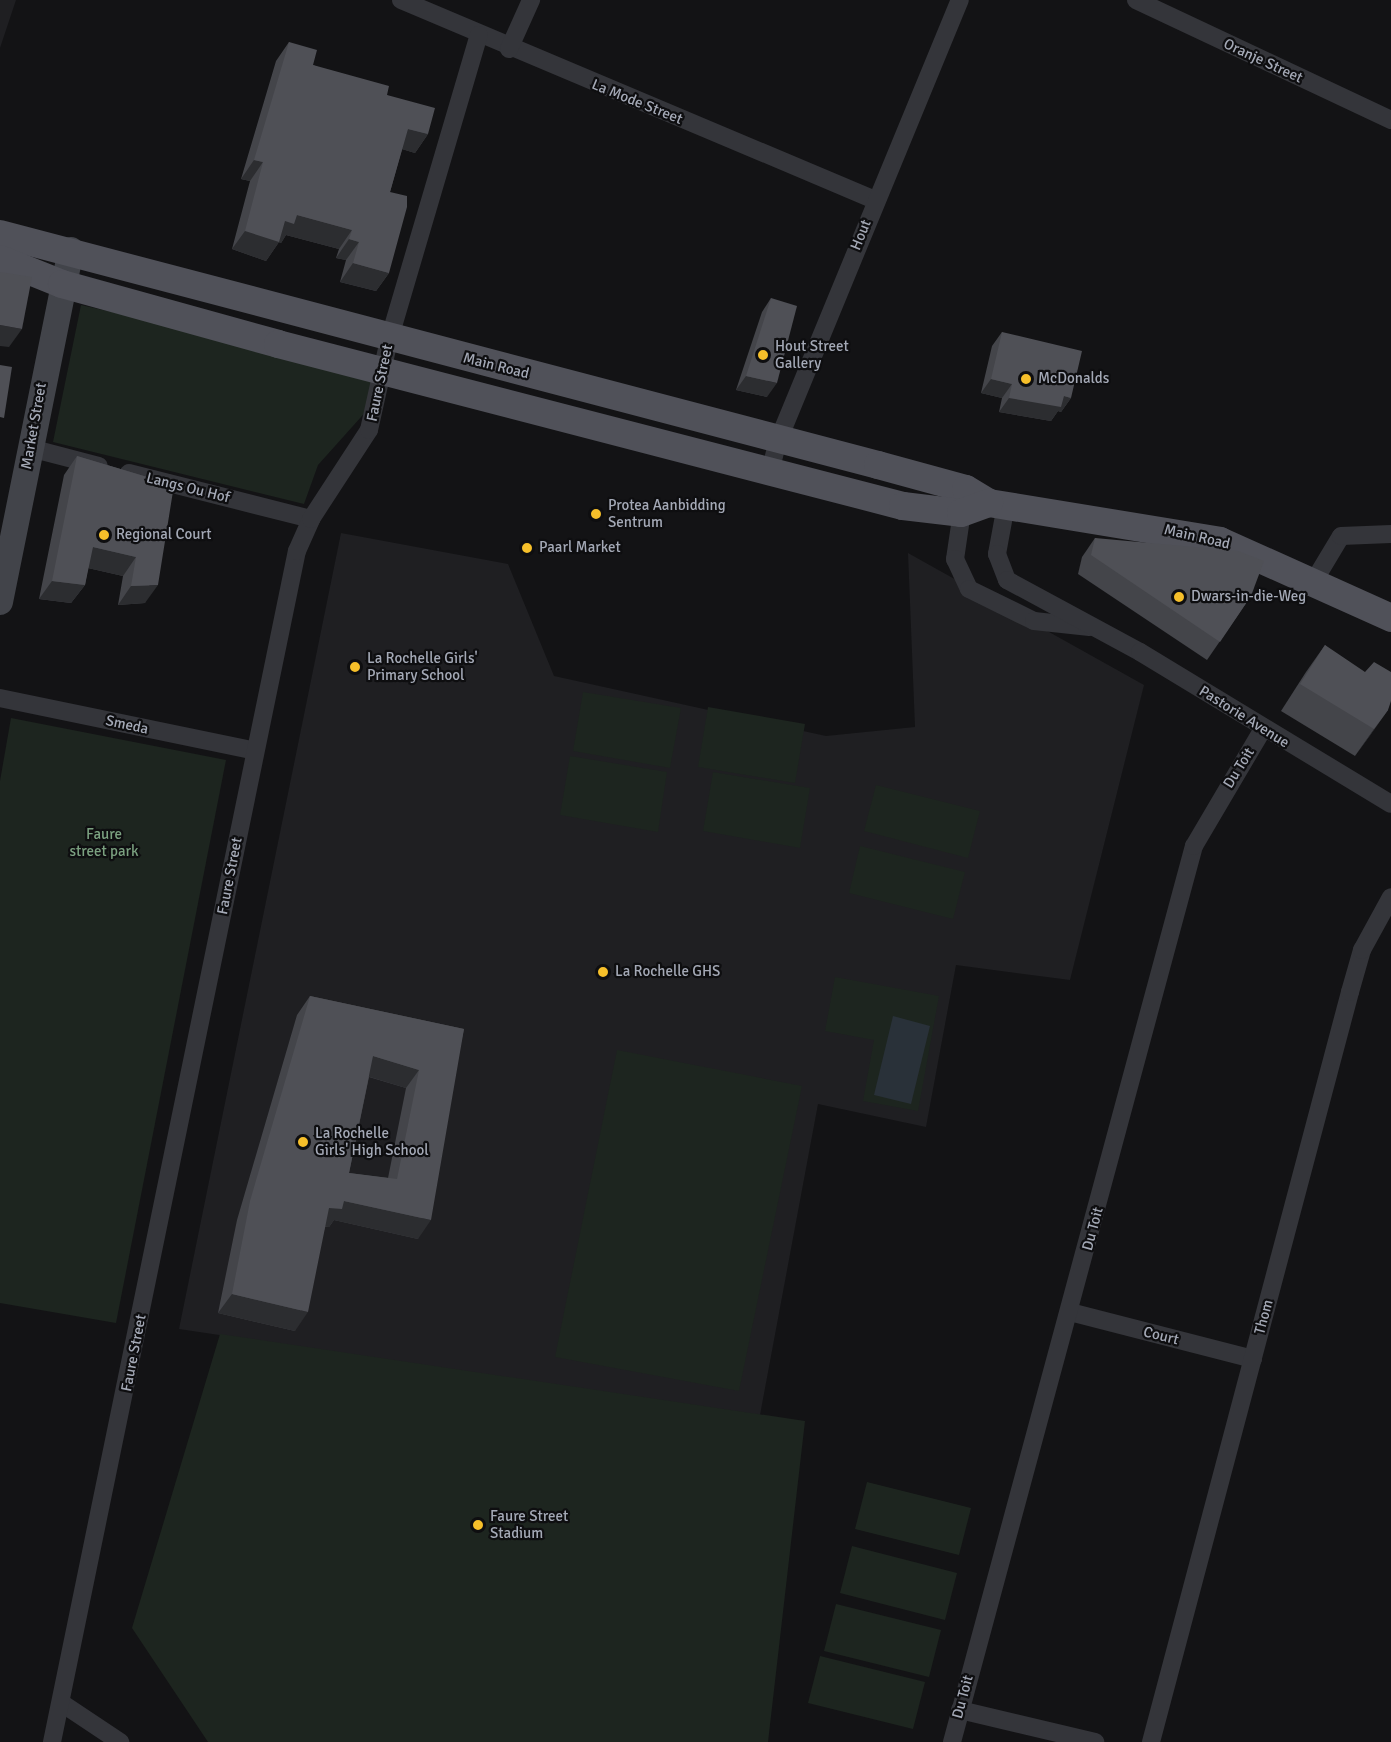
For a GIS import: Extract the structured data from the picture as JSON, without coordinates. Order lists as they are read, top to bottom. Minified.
{"streets":{"main road":["Main Road","Market Street"],"street":["Oranje Street","La Mode Street","Hout","Faure Street","Langs Ou Hof","Pastorie Avenue","Smeda","Du Toit","Thom","Court"]},"crossings":[["La Mode Street","Hout"],["La Mode Street","Faure Street"],["Hout","Main Road"],["Main Road","Faure Street"],["Main Road","Market Street"],["Main Road","Pastorie Avenue"],["Faure Street","Langs Ou Hof"],["Faure Street","Smeda"],["Market Street","Langs Ou Hof"],["Pastorie Avenue","Du Toit"],["Du Toit","Court"],["Thom","Court"]],"parks":["Faure street park"],"places":["Hout Street Gallery","McDonalds","Protea Aanbidding Sentrum","Regional Court","Paarl Market","Dwars-in-die-Weg","La Rochelle Girls' Primary School","La Rochelle GHS","La Rochelle Girls' High School","Faure Street Stadium"]}
